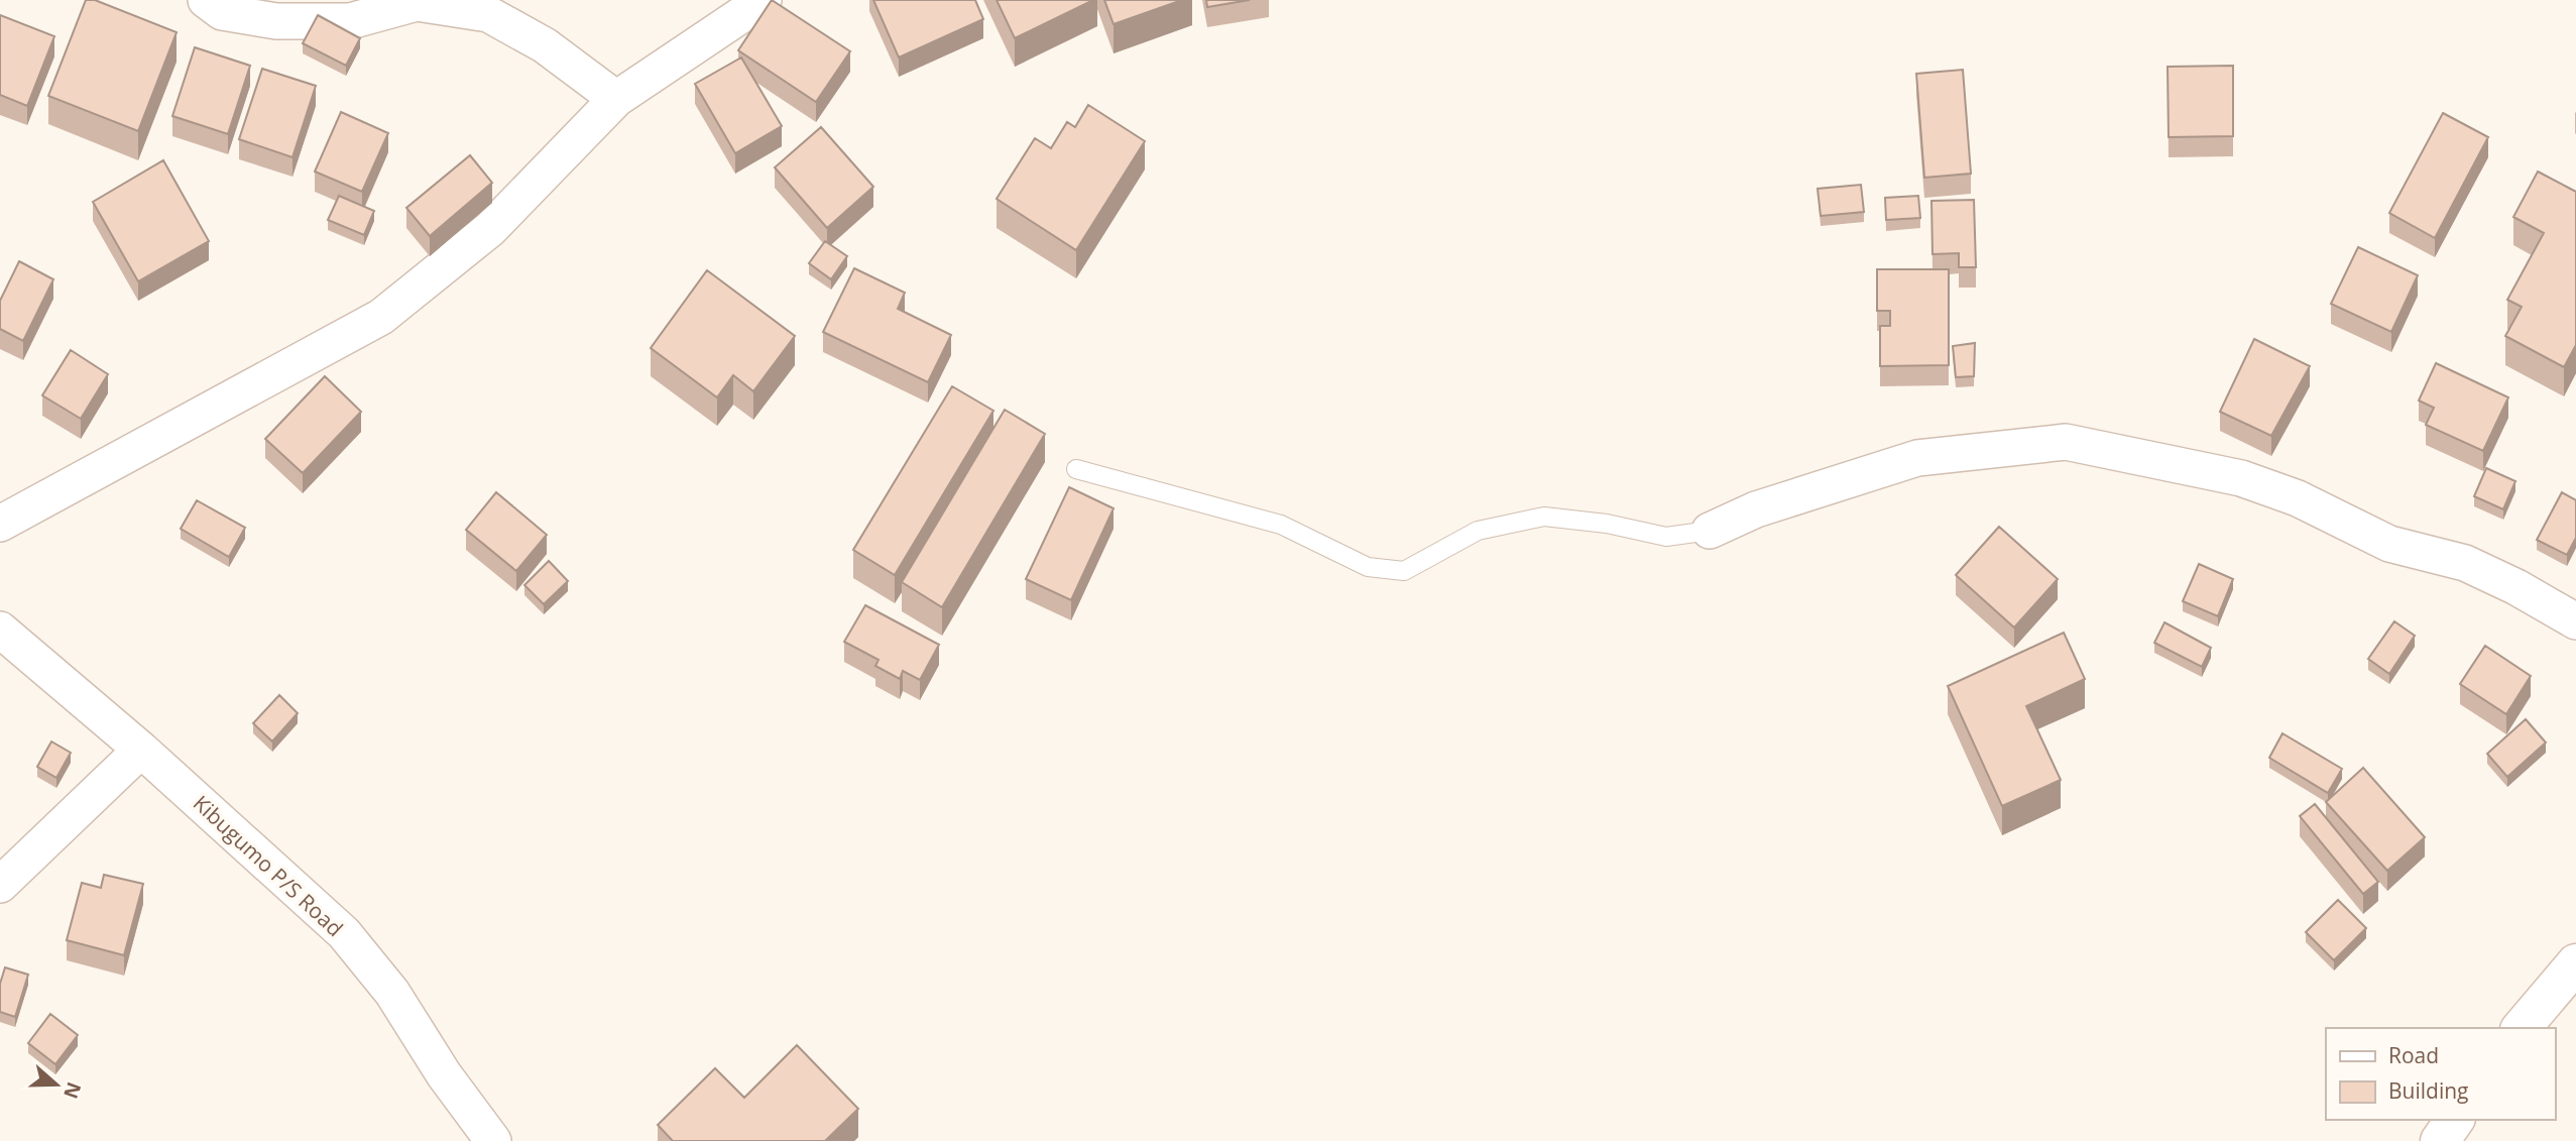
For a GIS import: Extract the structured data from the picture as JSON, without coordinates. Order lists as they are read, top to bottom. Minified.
{"streets":{"street":["Kibugumo P/S Road"]},"legend":["Road","Building"],"north":"right"}
